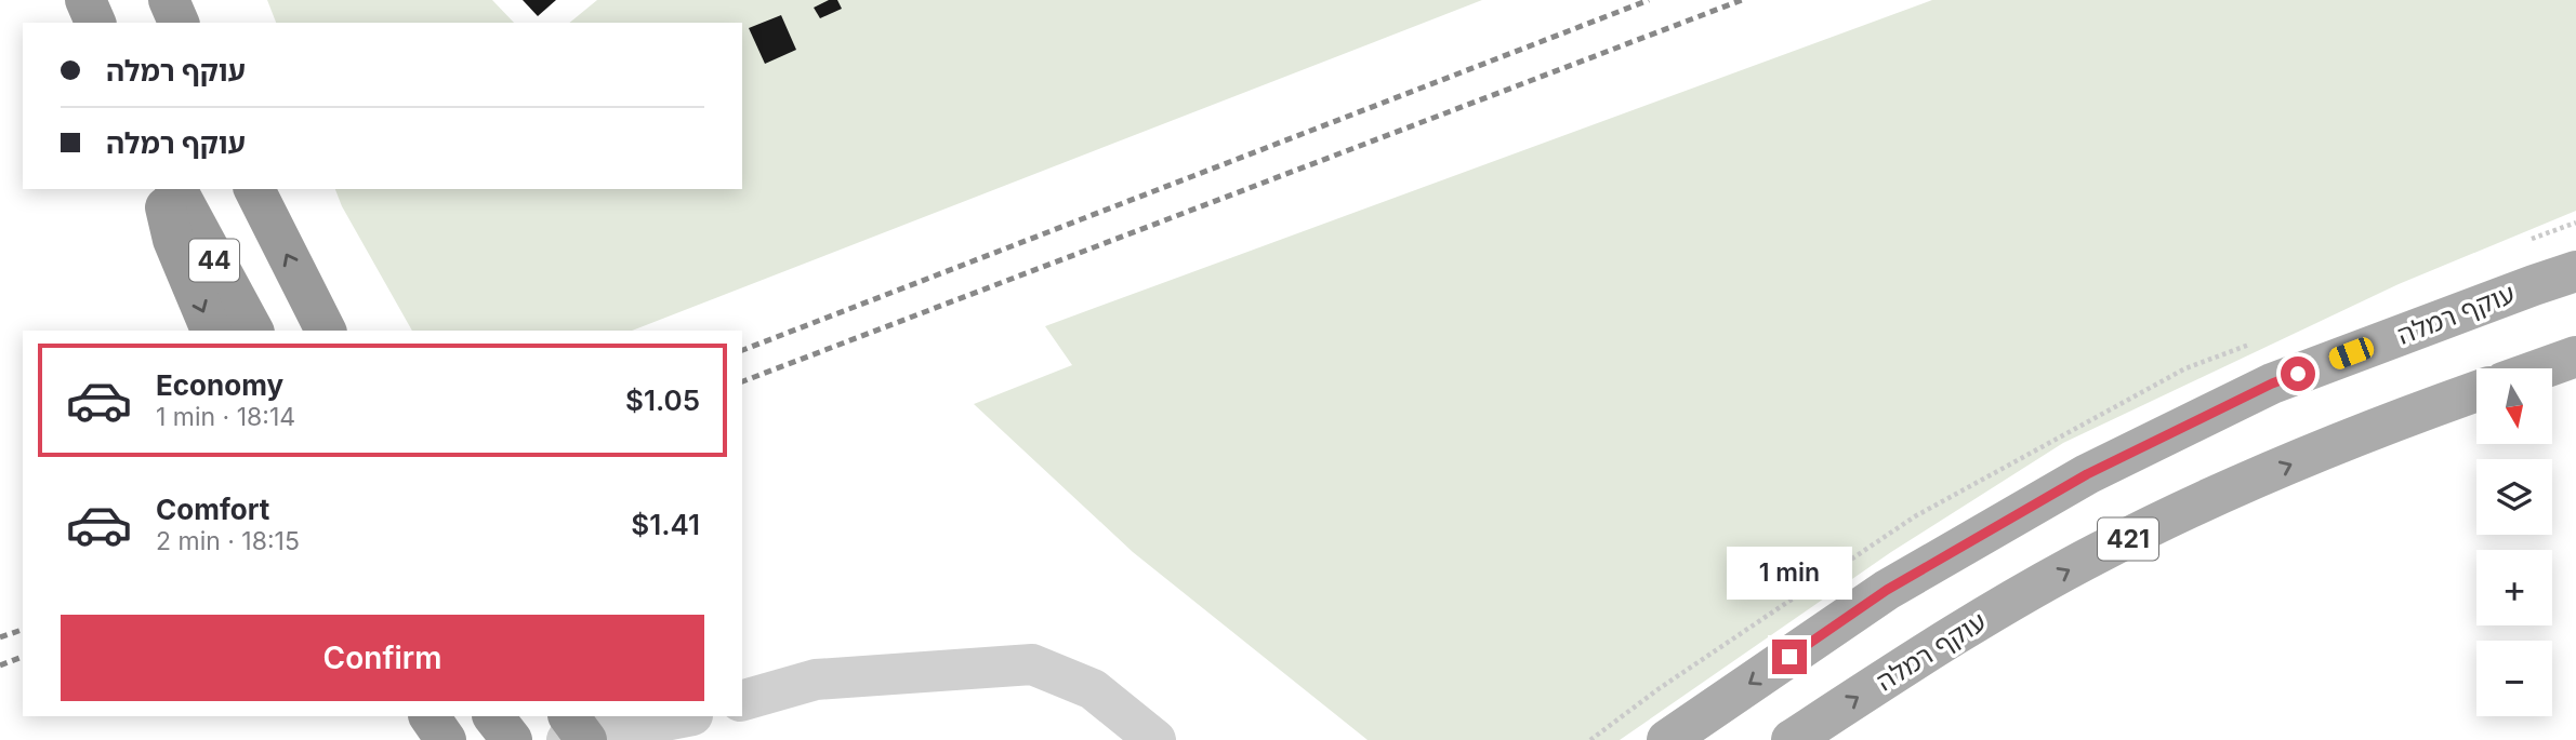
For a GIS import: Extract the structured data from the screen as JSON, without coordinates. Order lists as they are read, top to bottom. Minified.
{"streets":{"highway":["44"],"main road":["עוקף רמלה","421"]},"north":"bottom","page":{"banner":["עוקף רמלה","עוקף רמלה"],"list":[{"name":"Economy","note":"1 min · 18:14","value":"$1.05"},{"name":"Comfort","note":"2 min · 18:15","value":"$1.41"}],"map_buttons":["+","−"],"bubble":"1 min","buttons":"Confirm"}}
